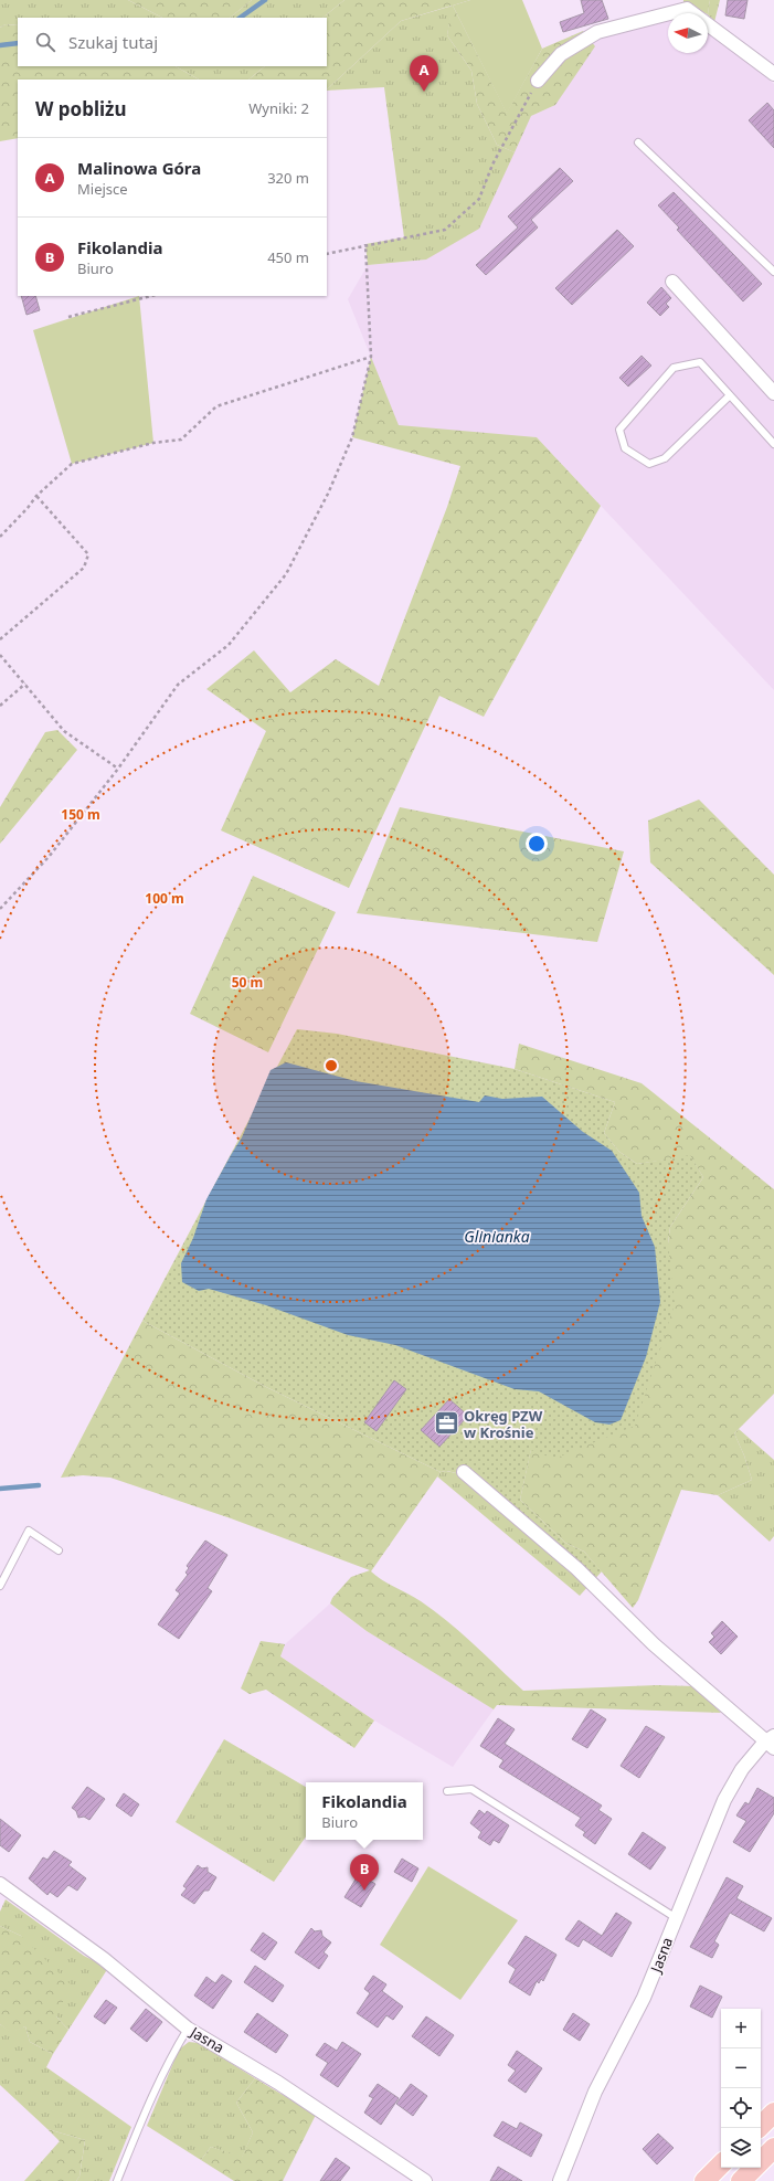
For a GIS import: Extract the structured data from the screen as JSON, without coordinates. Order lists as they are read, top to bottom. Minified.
{"streets":{"street":["Jasna"]},"water":["Glinianka"],"places":{"office":["Okręg PZW w Krośnie"]},"north":"left","page":{"search":"Szukaj tutaj","pins":["A","B"],"heading":["W pobliżu","Wyniki: 2"],"list":[{"mark":"A","name":"Malinowa Góra","note":"Miejsce","value":"320 m"},{"mark":"B","name":"Fikolandia","note":"Biuro","value":"450 m"}],"popup":["Fikolandia","Biuro"],"map_buttons":["+","−"]},"rings":["150 m","100 m","50 m"]}
